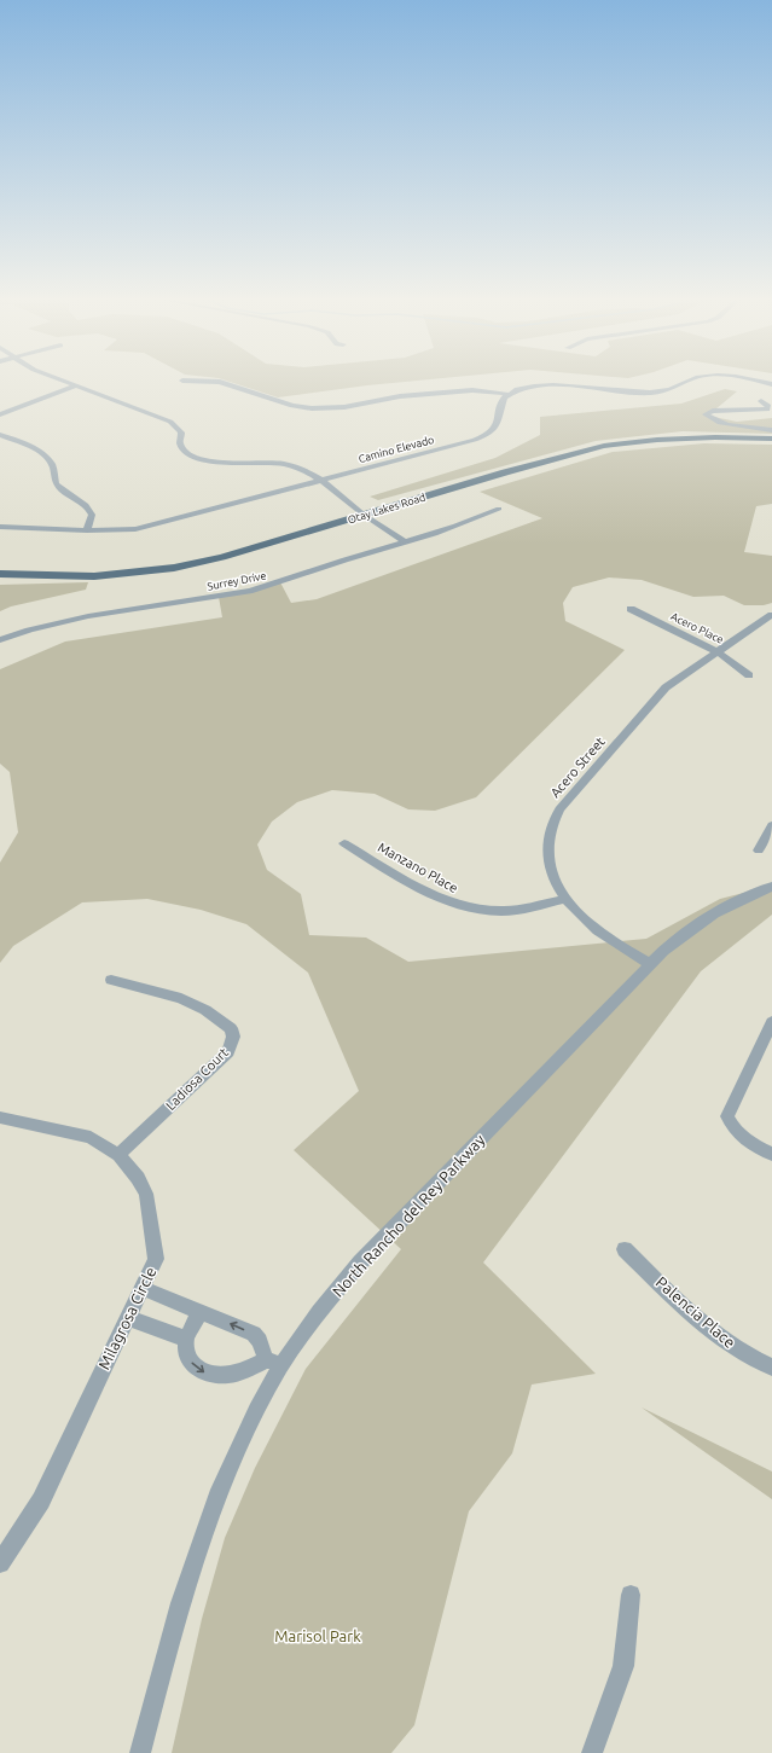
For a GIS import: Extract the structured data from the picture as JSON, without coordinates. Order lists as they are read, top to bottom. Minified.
{"streets":{"main road":["Otay Lakes Road"],"street":["Camino Elevado","Surrey Drive","Acero Place","Acero Street","Manzano Place","Ladiosa Court","North Rancho del Rey Parkway","Palencia Place","Milagrosa Circle"]},"crossings":[["Acero Place","Acero Street"],["Acero Street","Manzano Place"],["Acero Street","North Rancho del Rey Parkway"],["Ladiosa Court","Milagrosa Circle"]],"parks":["Marisol Park"]}
